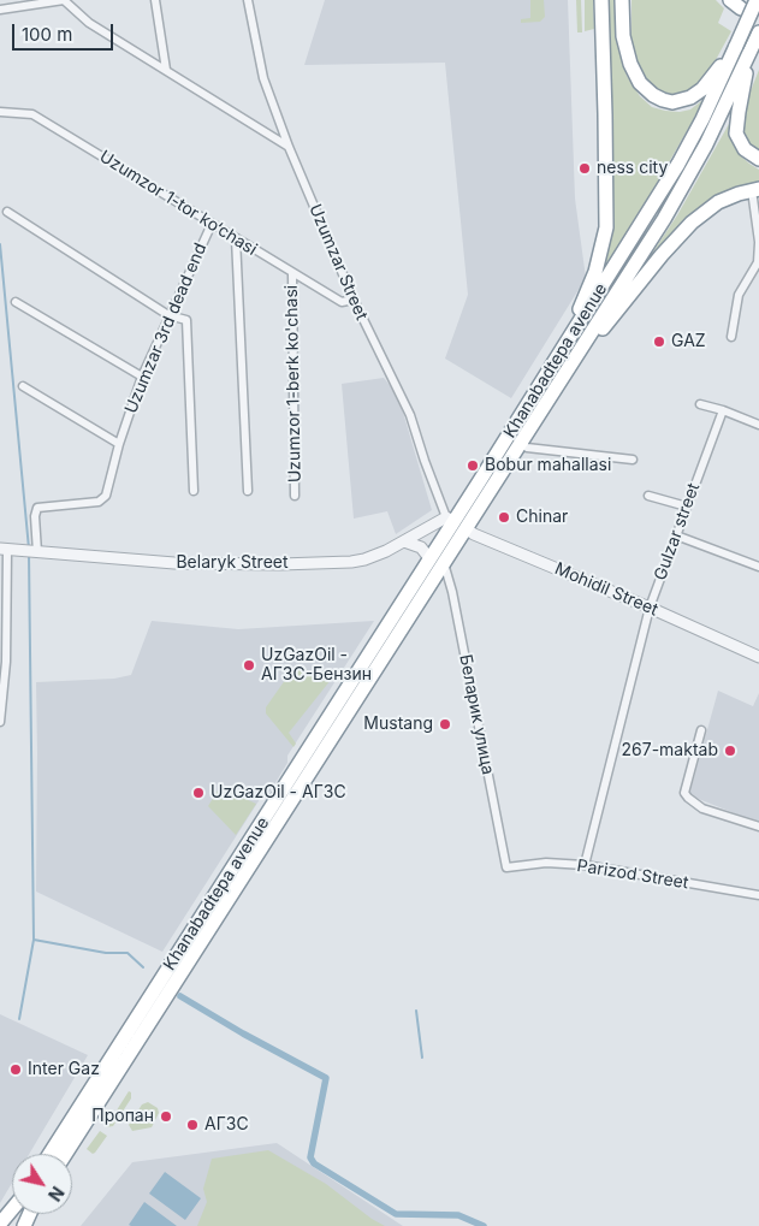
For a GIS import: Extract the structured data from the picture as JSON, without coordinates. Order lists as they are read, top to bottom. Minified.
{"streets":{"highway":["Khanabadtepa avenue"],"street":["Uzumzor 1-tor ko‘chasi","Uzumzar Street","Uzumzar 3rd dead end","Uzumzor 1-berk ko'chasi","Gulzar street","Belaryk Street","Mohidil Street","Беларик улица","Parizod Street"]},"crossings":[["Uzumzor 1-tor ko‘chasi","Uzumzar Street"],["Uzumzor 1-tor ko‘chasi","Uzumzar 3rd dead end"],["Uzumzor 1-tor ko‘chasi","Uzumzor 1-berk ko'chasi"],["Uzumzar Street","Khanabadtepa avenue"],["Uzumzar Street","Belaryk Street"],["Uzumzar Street","Mohidil Street"],["Uzumzar 3rd dead end","Belaryk Street"],["Khanabadtepa avenue","Belaryk Street"],["Khanabadtepa avenue","Mohidil Street"],["Khanabadtepa avenue","Беларик улица"],["Gulzar street","Mohidil Street"],["Gulzar street","Parizod Street"],["Belaryk Street","Mohidil Street"],["Беларик улица","Parizod Street"]],"places":["ness city","GAZ","Bobur mahallasi","Chinar","UzGazOil - АГЗС-Бензин","Mustang","267-maktab","UzGazOil - АГЗС","Inter Gaz","Пропан","АГЗС"],"scale_bar":"100 m","north":"bottom right"}
